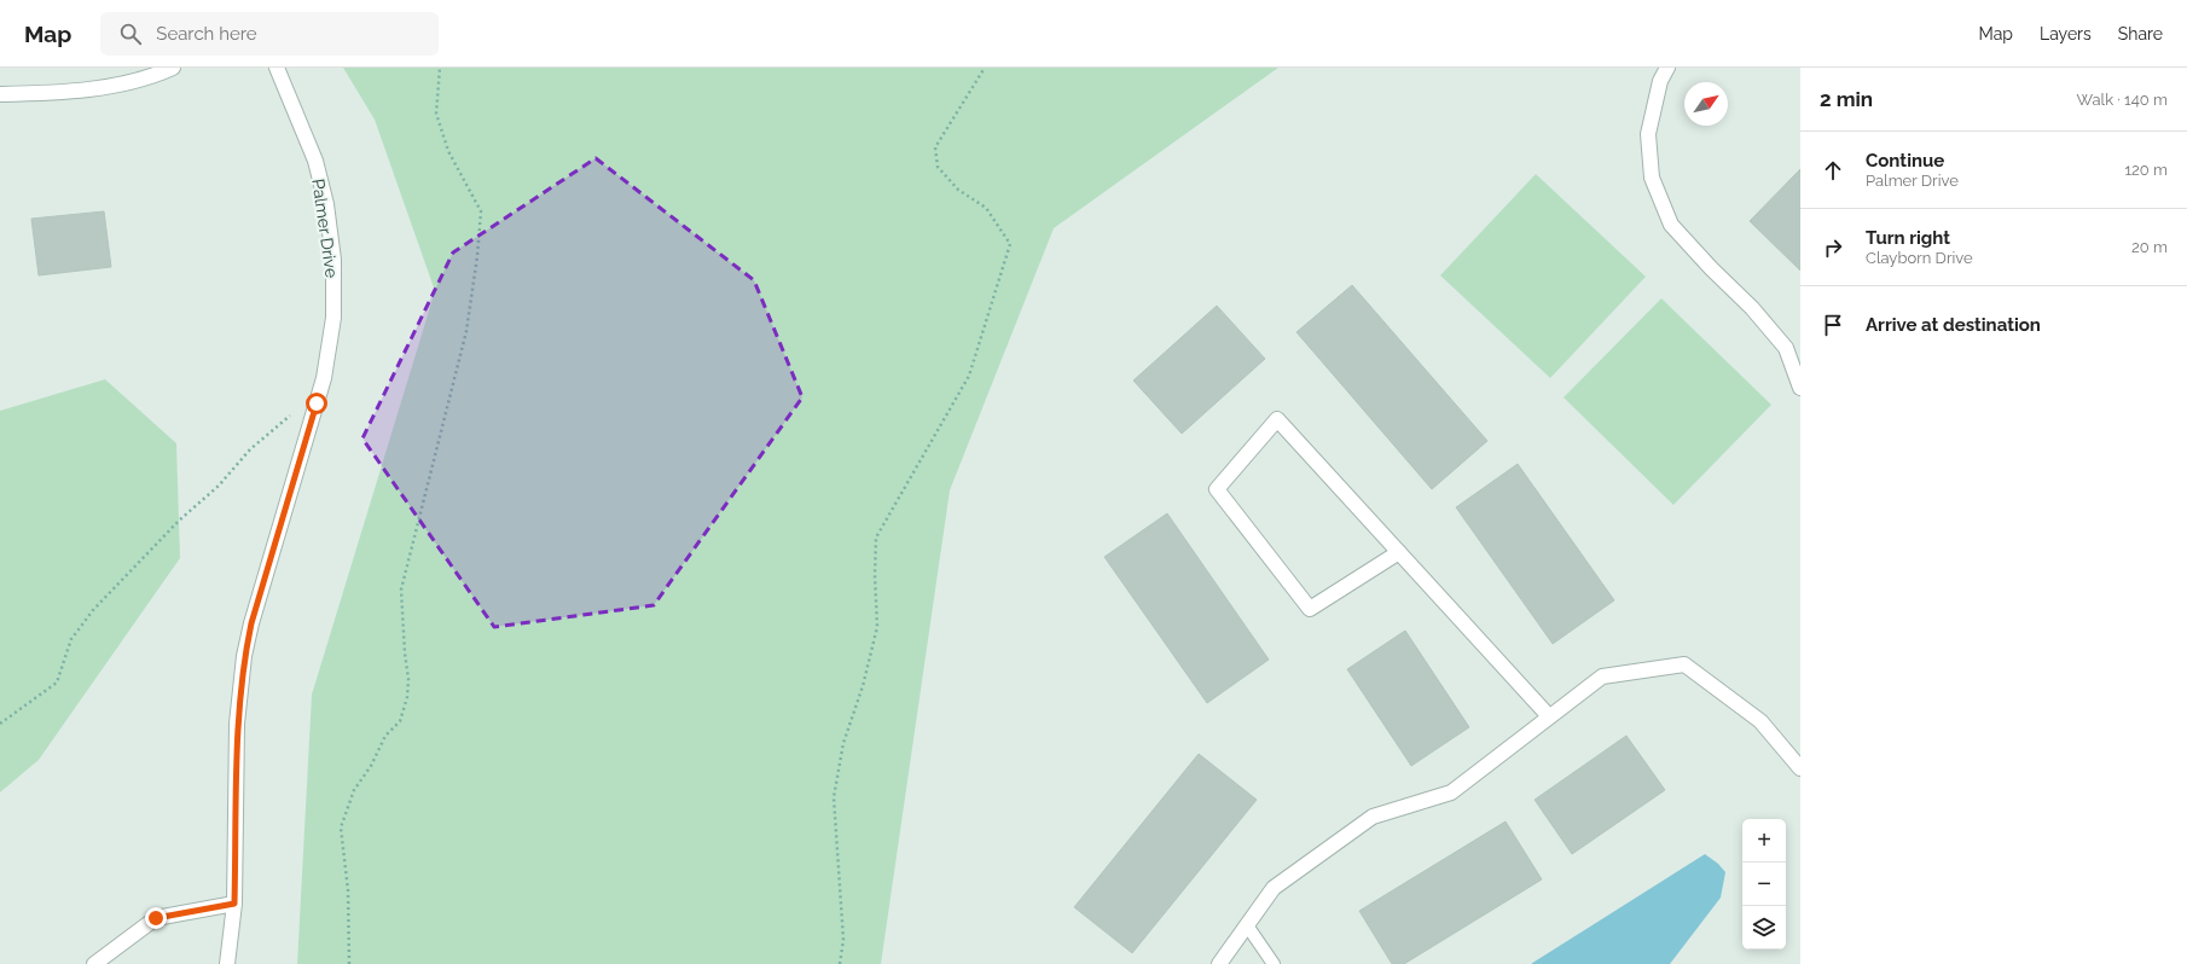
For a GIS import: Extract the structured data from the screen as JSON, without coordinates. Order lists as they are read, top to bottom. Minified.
{"streets":{"street":["Palmer Drive"]},"north":"top right","page":{"header":"Map","search":"Search here","nav":["Map","Layers","Share"],"heading":["2 min","Walk · 140 m"],"list":[["Continue","Palmer Drive","120 m"],["Turn right","Clayborn Drive","20 m"],"Arrive at destination"],"map_buttons":["+","−"]}}
